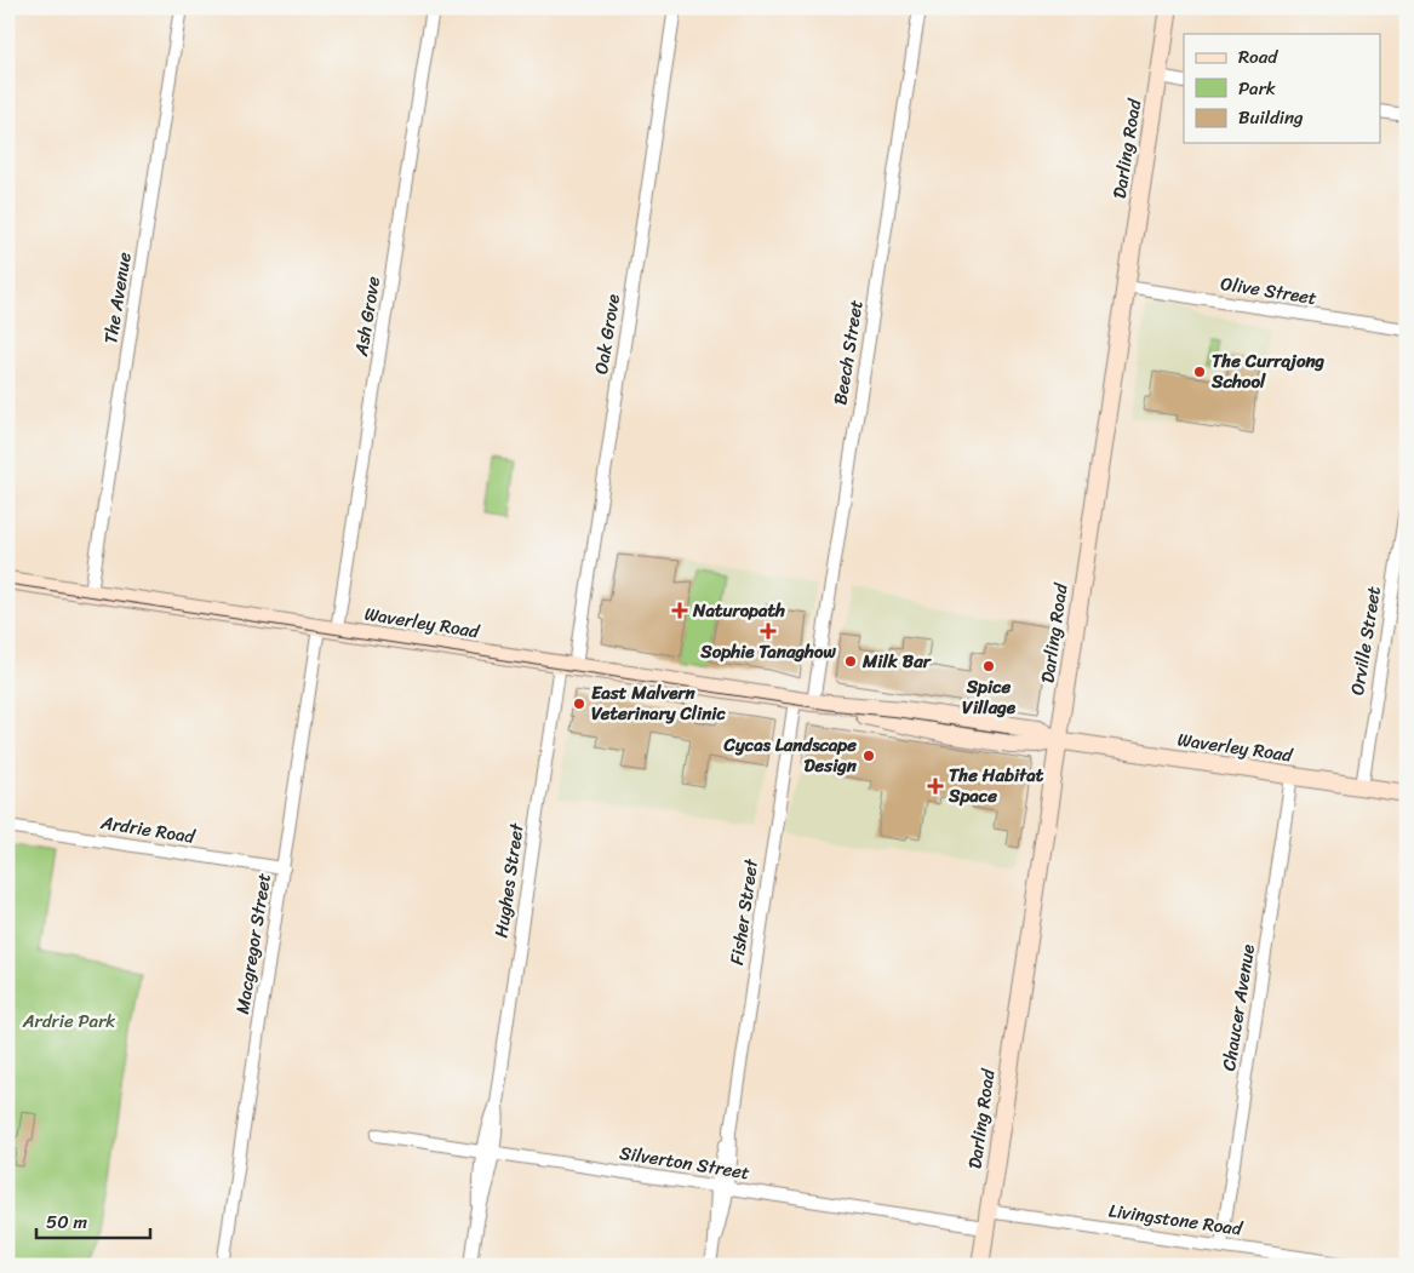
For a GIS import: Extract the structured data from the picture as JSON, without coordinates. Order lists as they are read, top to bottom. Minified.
{"streets":{"main road":["Darling Road","Waverley Road"],"street":["Olive Street","The Avenue","Ash Grove","Oak Grove","Beech Street","Orville Street","Ardrie Road","Hughes Street","Fisher Street","Macgregor Street","Chaucer Avenue","Silverton Street","Livingstone Road"]},"crossings":[["Darling Road","Olive Street"],["Darling Road","Waverley Road"],["Darling Road","Silverton Street"],["Darling Road","Livingstone Road"],["The Avenue","Waverley Road"],["Ash Grove","Waverley Road"],["Oak Grove","Waverley Road"],["Oak Grove","Hughes Street"],["Beech Street","Waverley Road"],["Waverley Road","Orville Street"],["Waverley Road","Hughes Street"],["Waverley Road","Fisher Street"],["Waverley Road","Macgregor Street"],["Waverley Road","Chaucer Avenue"],["Ardrie Road","Macgregor Street"],["Hughes Street","Silverton Street"],["Fisher Street","Silverton Street"],["Chaucer Avenue","Livingstone Road"],["Silverton Street","Livingstone Road"]],"parks":["Ardrie Park"],"places":{"other":["The Currajong School","Milk Bar","Spice Village","East Malvern Veterinary Clinic","Cycas Landscape Design"],"health":["Naturopath","Sophie Tanaghow","The Habitat Space"]},"legend":["Road","Park","Building"],"scale_bar":"50 m"}
